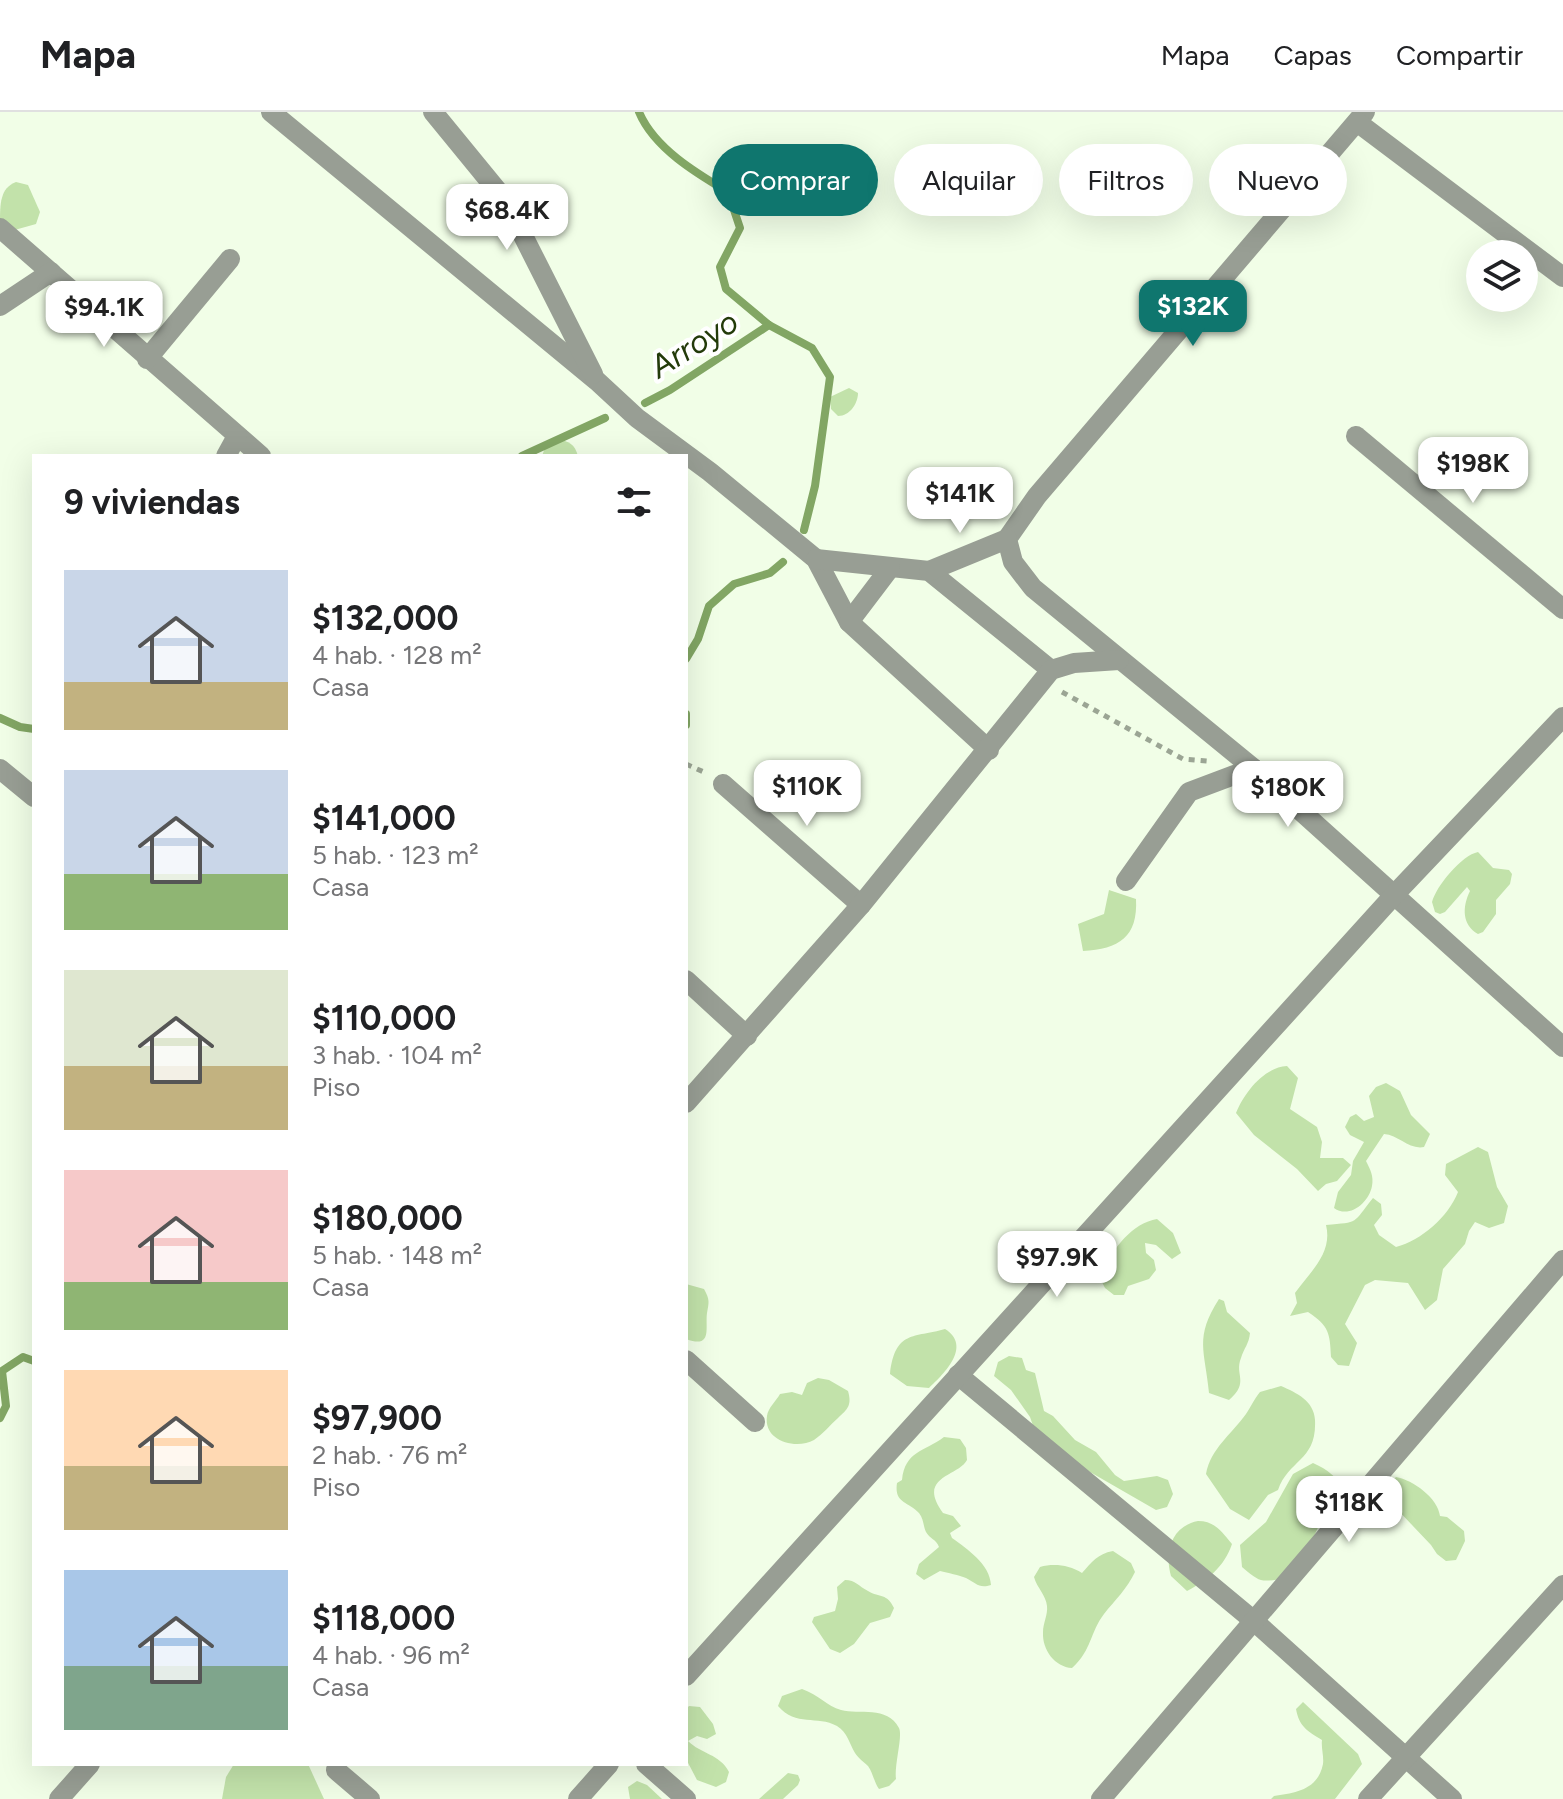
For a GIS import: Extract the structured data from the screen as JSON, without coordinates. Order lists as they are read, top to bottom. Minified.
{"water":["Arroyo"],"page":{"header":"Mapa","nav":["Mapa","Capas","Compartir"],"chip":["Comprar","Alquilar","Filtros","Nuevo"],"price":["$68.4K","$132K","$94.1K","$198K","$141K","$110K","$180K","$97.9K","$118K"],"heading":"9 viviendas","list":[{"name":"$132,000","note":"4 hab. · 128 m² · Casa"},{"name":"$141,000","note":"5 hab. · 123 m² · Casa"},{"name":"$110,000","note":"3 hab. · 104 m² · Piso"},{"name":"$180,000","note":"5 hab. · 148 m² · Casa"},{"name":"$97,900","note":"2 hab. · 76 m² · Piso"},{"name":"$118,000","note":"4 hab. · 96 m² · Casa"}]}}
